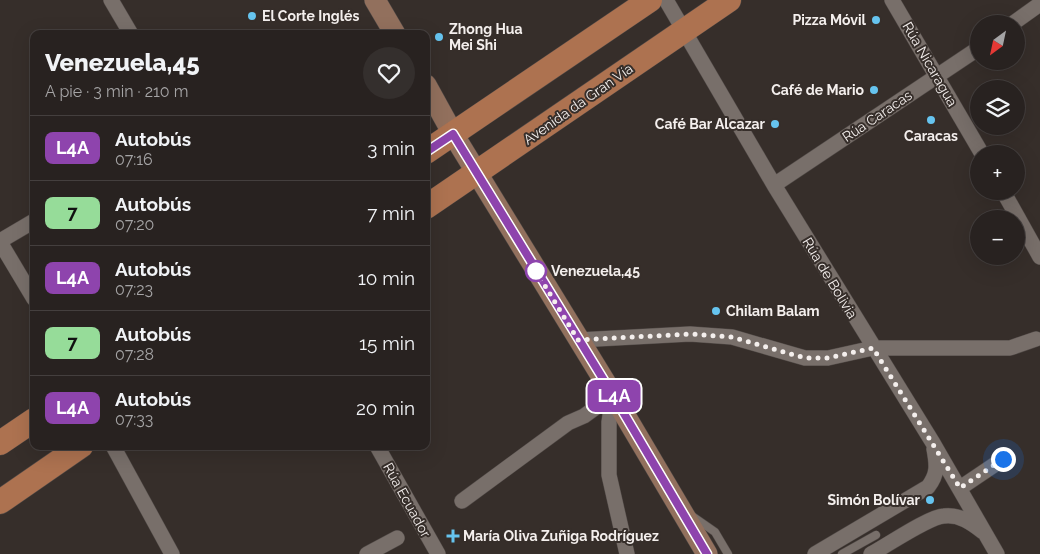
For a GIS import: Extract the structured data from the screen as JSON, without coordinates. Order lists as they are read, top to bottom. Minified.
{"streets":{"main road":["Avenida da Gran Vía"],"street":["Rúa Nicaragua","Rúa Caracas","Rúa de Bolivia","Rúa Ecuador"]},"crossings":[["Rúa Nicaragua","Rúa Caracas"],["Avenida da Gran Vía","Rúa de Bolivia"],["Rúa Caracas","Rúa de Bolivia"]],"places":{"other":["El Corte Inglés","Pizza Móvil","Zhong Hua Mei Shi","Café de Mario","Caracas","Café Bar Alcazar","Venezuela,45","Chilam Balam","Simón Bolívar"],"health":["María Oliva Zuñiga Rodríguez"]},"lines":["bus line L4A"],"north":"bottom left","page":{"on_map":"L4A","map_buttons":["+","−"],"heading":["Venezuela,45","A pie · 3 min · 210 m"],"list":[{"mark":"L4A","name":"Autobús","note":"07:16","value":"3 min"},{"mark":"7","name":"Autobús","note":"07:20","value":"7 min"},{"mark":"L4A","name":"Autobús","note":"07:23","value":"10 min"},{"mark":"7","name":"Autobús","note":"07:28","value":"15 min"},{"mark":"L4A","name":"Autobús","note":"07:33","value":"20 min"}]}}
